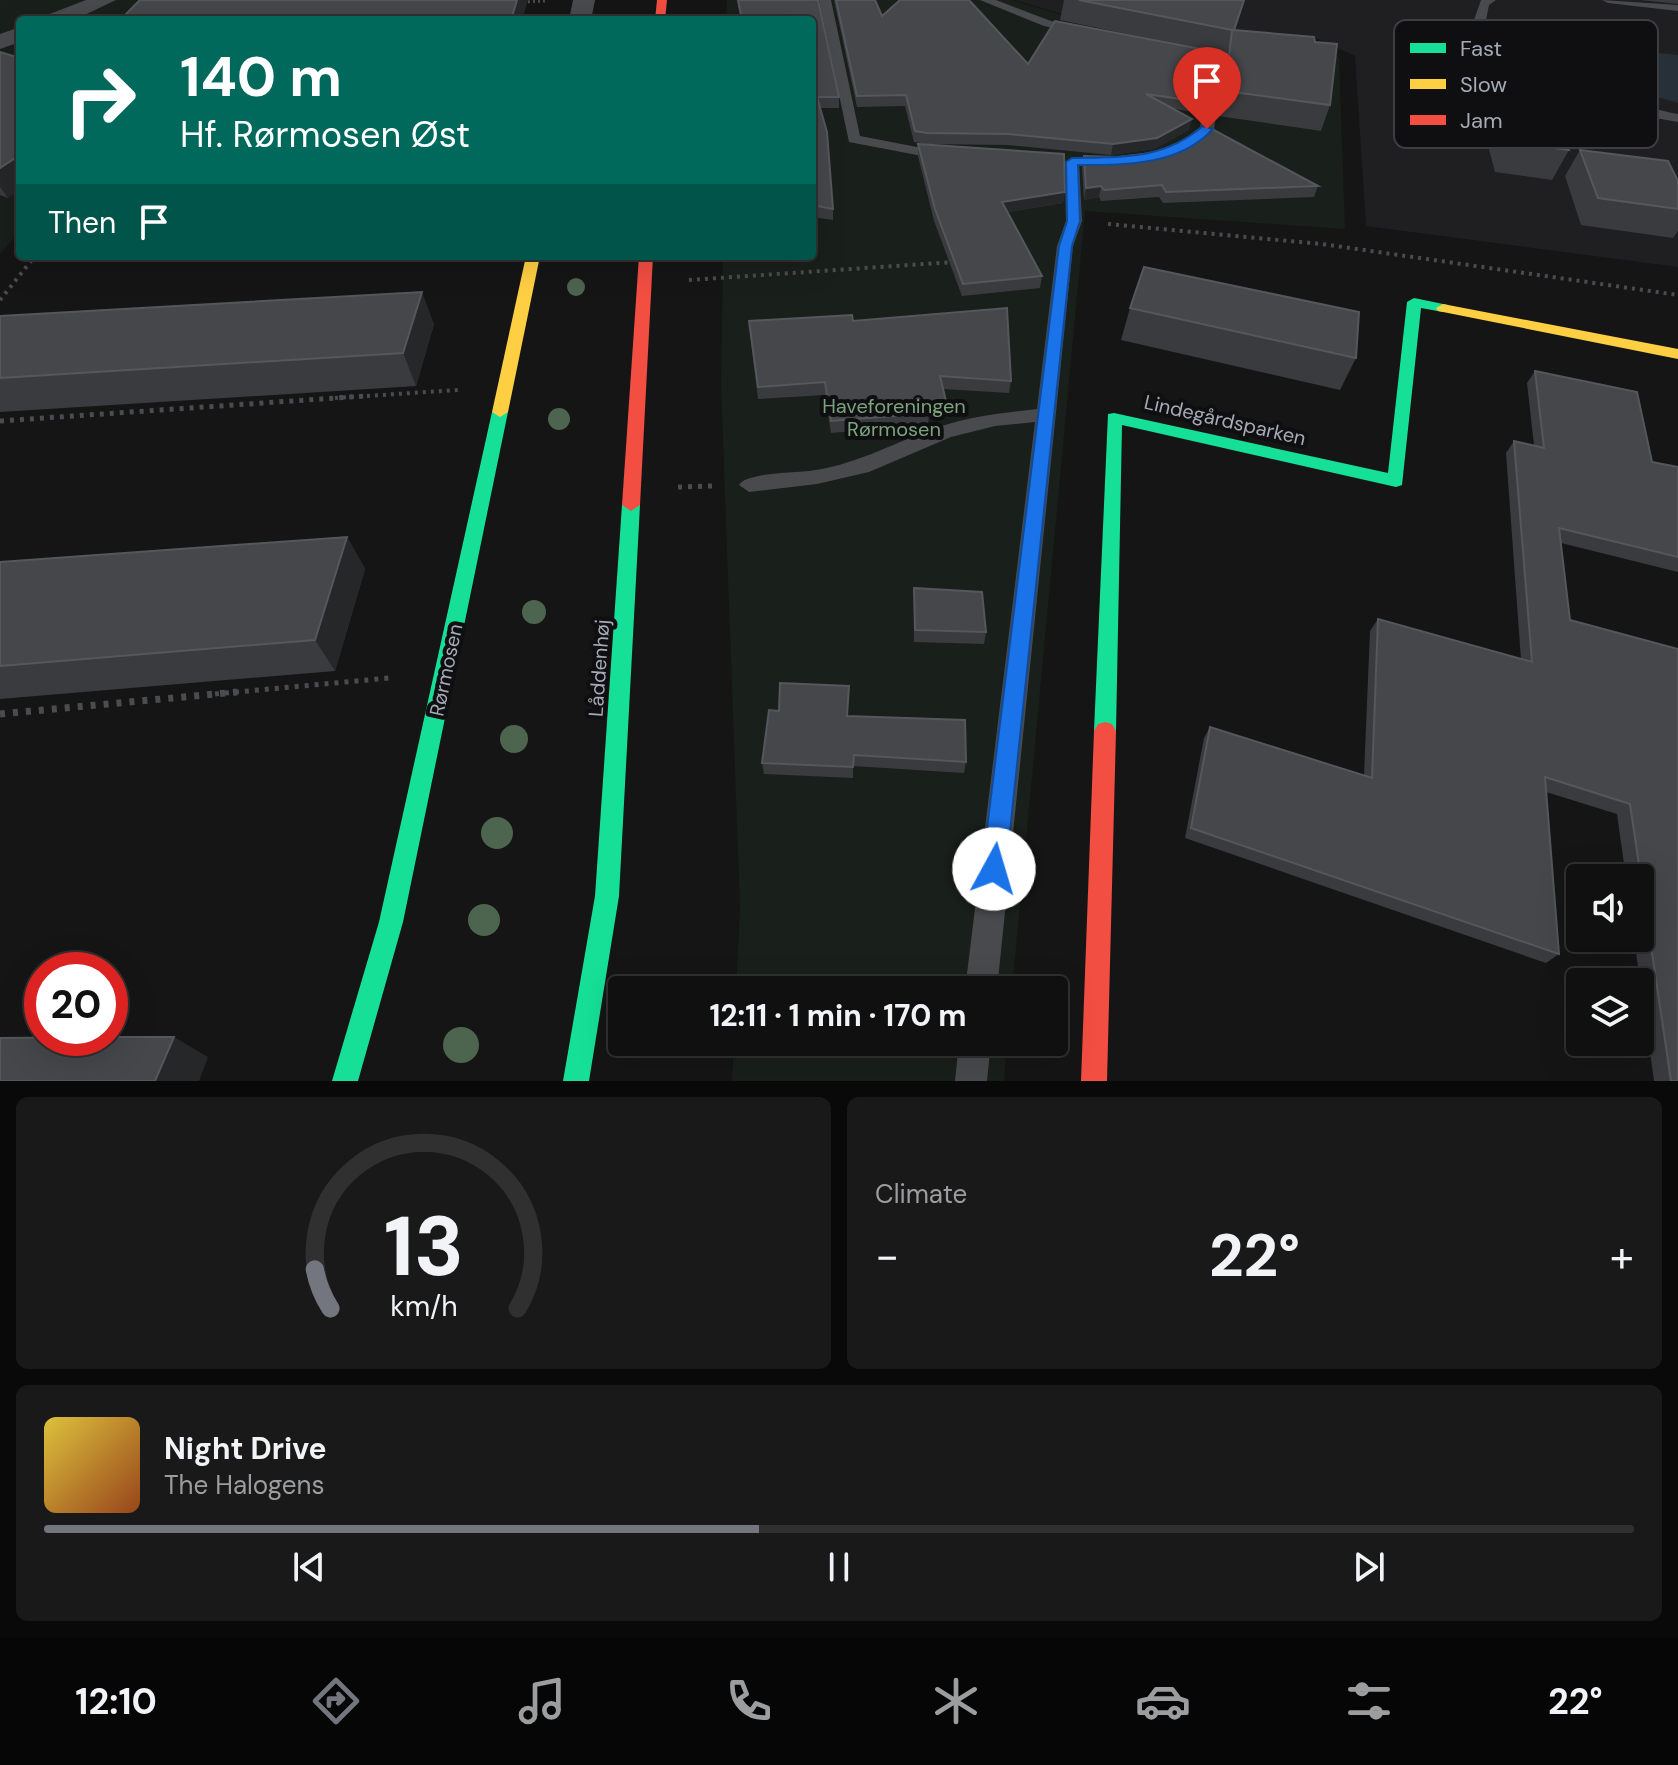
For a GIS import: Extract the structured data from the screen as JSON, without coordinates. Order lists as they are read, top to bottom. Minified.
{"streets":{"street":["Lindegårdsparken","Låddenhøj","Rørmosen"]},"parks":["Haveforeningen Rørmosen"],"legend":["Fast","Slow","Jam"],"page":{"turn":["140 m","Hf. Rørmosen Øst"],"then":"Then","limit":"20","trip":"12:11 · 1 min · 170 m","tile":"Climate","heat":["−","22°","+"],"song":["Night Drive","The Halogens"],"tabs":["12:10","22°"],"gauge":["13","km/h"]}}
